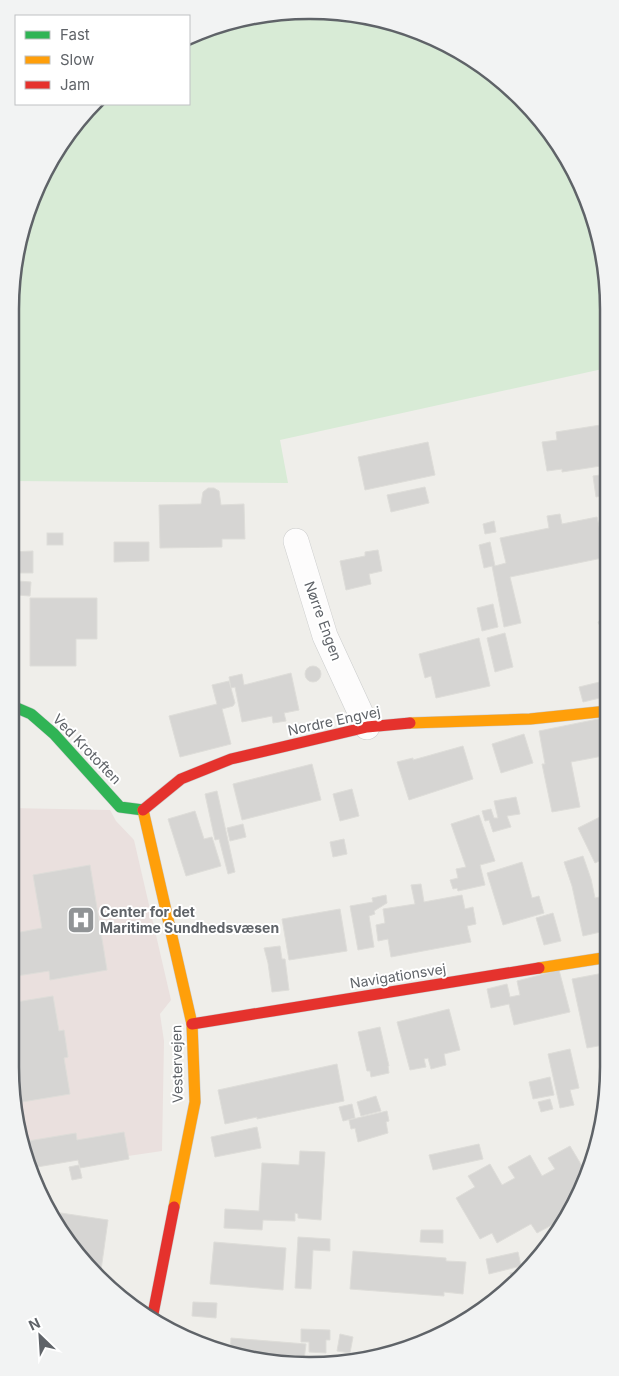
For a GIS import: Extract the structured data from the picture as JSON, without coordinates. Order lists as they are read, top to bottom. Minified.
{"streets":{"street":["Nørre Engen","Nordre Engvej","Ved Krotoften","Navigationsvej","Vestervejen"]},"crossings":[["Nørre Engen","Nordre Engvej"],["Nordre Engvej","Ved Krotoften"],["Nordre Engvej","Vestervejen"],["Ved Krotoften","Vestervejen"],["Navigationsvej","Vestervejen"]],"places":{"hospital":["Center for det Maritime Sundhedsvæsen"]},"legend":["Fast","Slow","Jam"],"north":"top left"}
